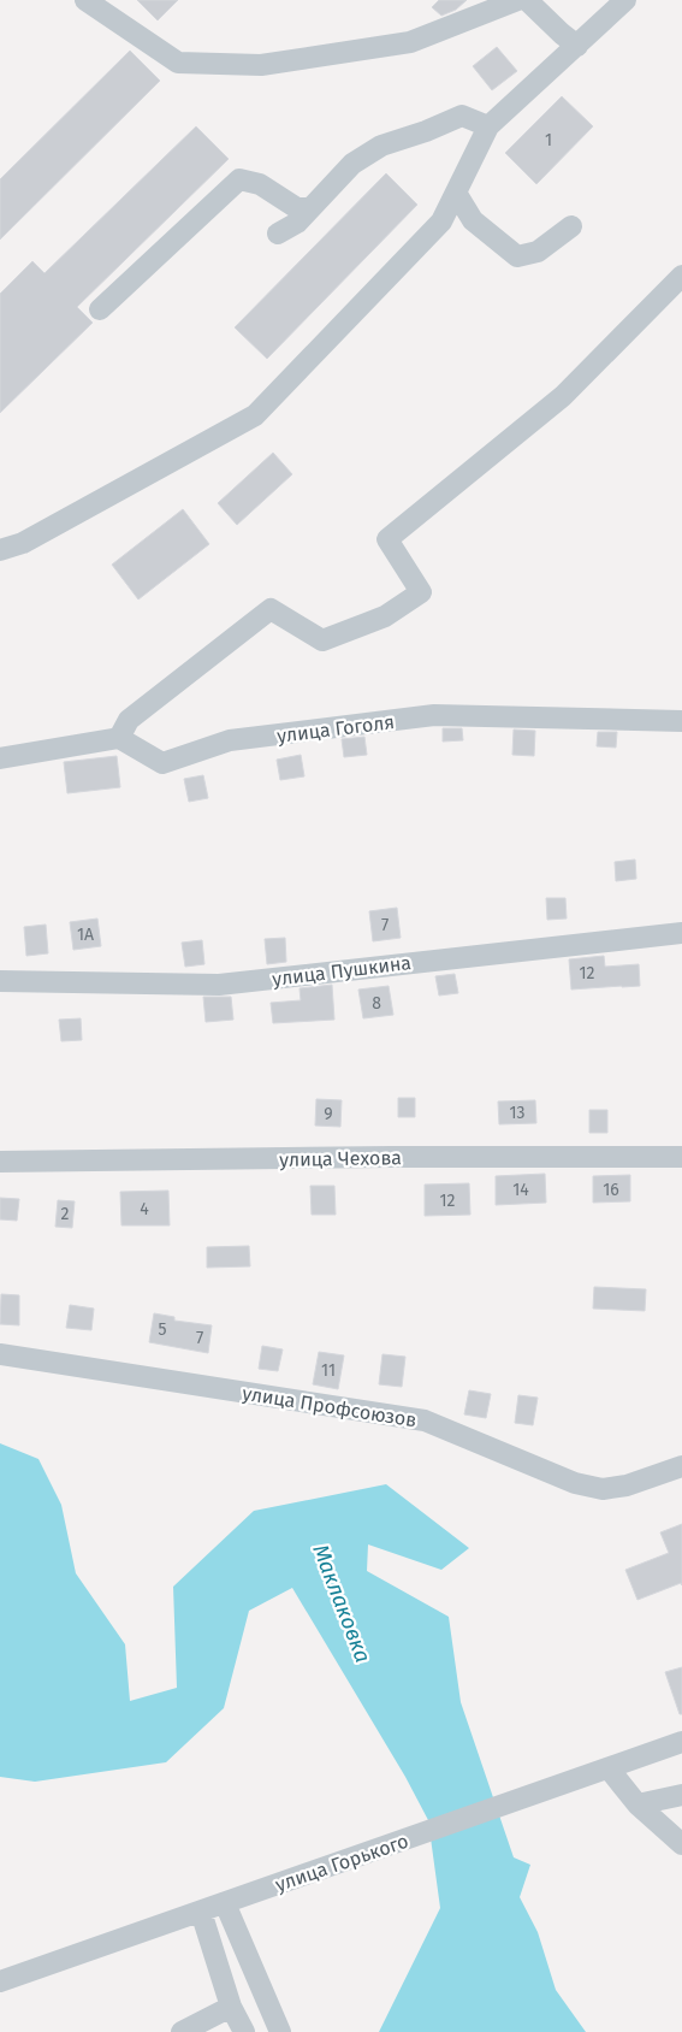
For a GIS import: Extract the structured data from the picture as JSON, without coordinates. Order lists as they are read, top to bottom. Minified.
{"streets":{"street":["улица Гоголя","улица Пушкина","улица Чехова","улица Профсоюзов","улица Горького"]},"water":["Маклаковка"],"house_numbers":["1","7","1А","12","8","13","9","14","16","12","4","2","5","7","11"]}
